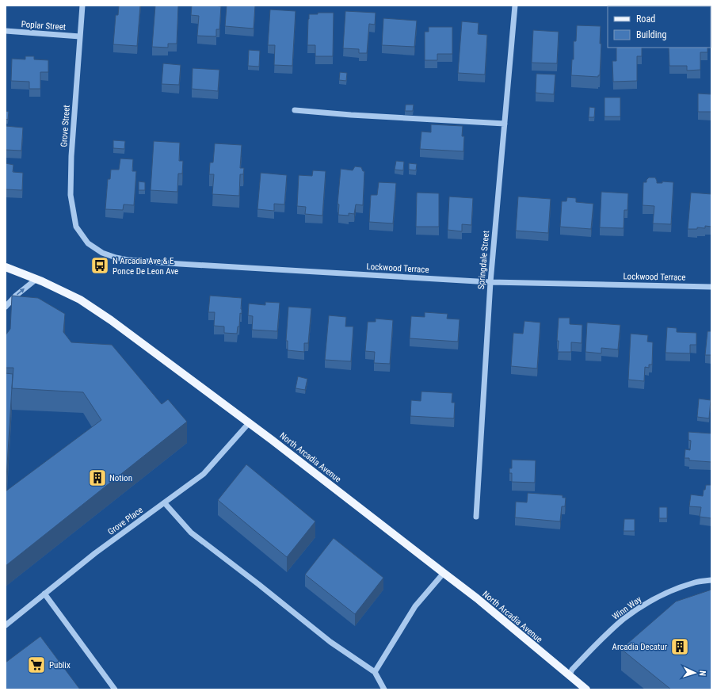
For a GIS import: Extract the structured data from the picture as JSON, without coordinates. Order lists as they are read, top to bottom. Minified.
{"streets":{"main road":["North Arcadia Avenue"],"street":["Poplar Street","Grove Street","Springdale Street","Lockwood Terrace","Grove Place","Winn Way"]},"crossings":[["Poplar Street","Grove Street"],["Grove Street","Lockwood Terrace"],["Springdale Street","Lockwood Terrace"],["North Arcadia Avenue","Grove Place"],["North Arcadia Avenue","Winn Way"]],"places":{"bus stop":["N Arcadia Ave & E Ponce De Leon Ave"],"building":["Notion","Arcadia Decatur"],"supermarket":["Publix"]},"legend":["Road","Building"],"north":"right"}
